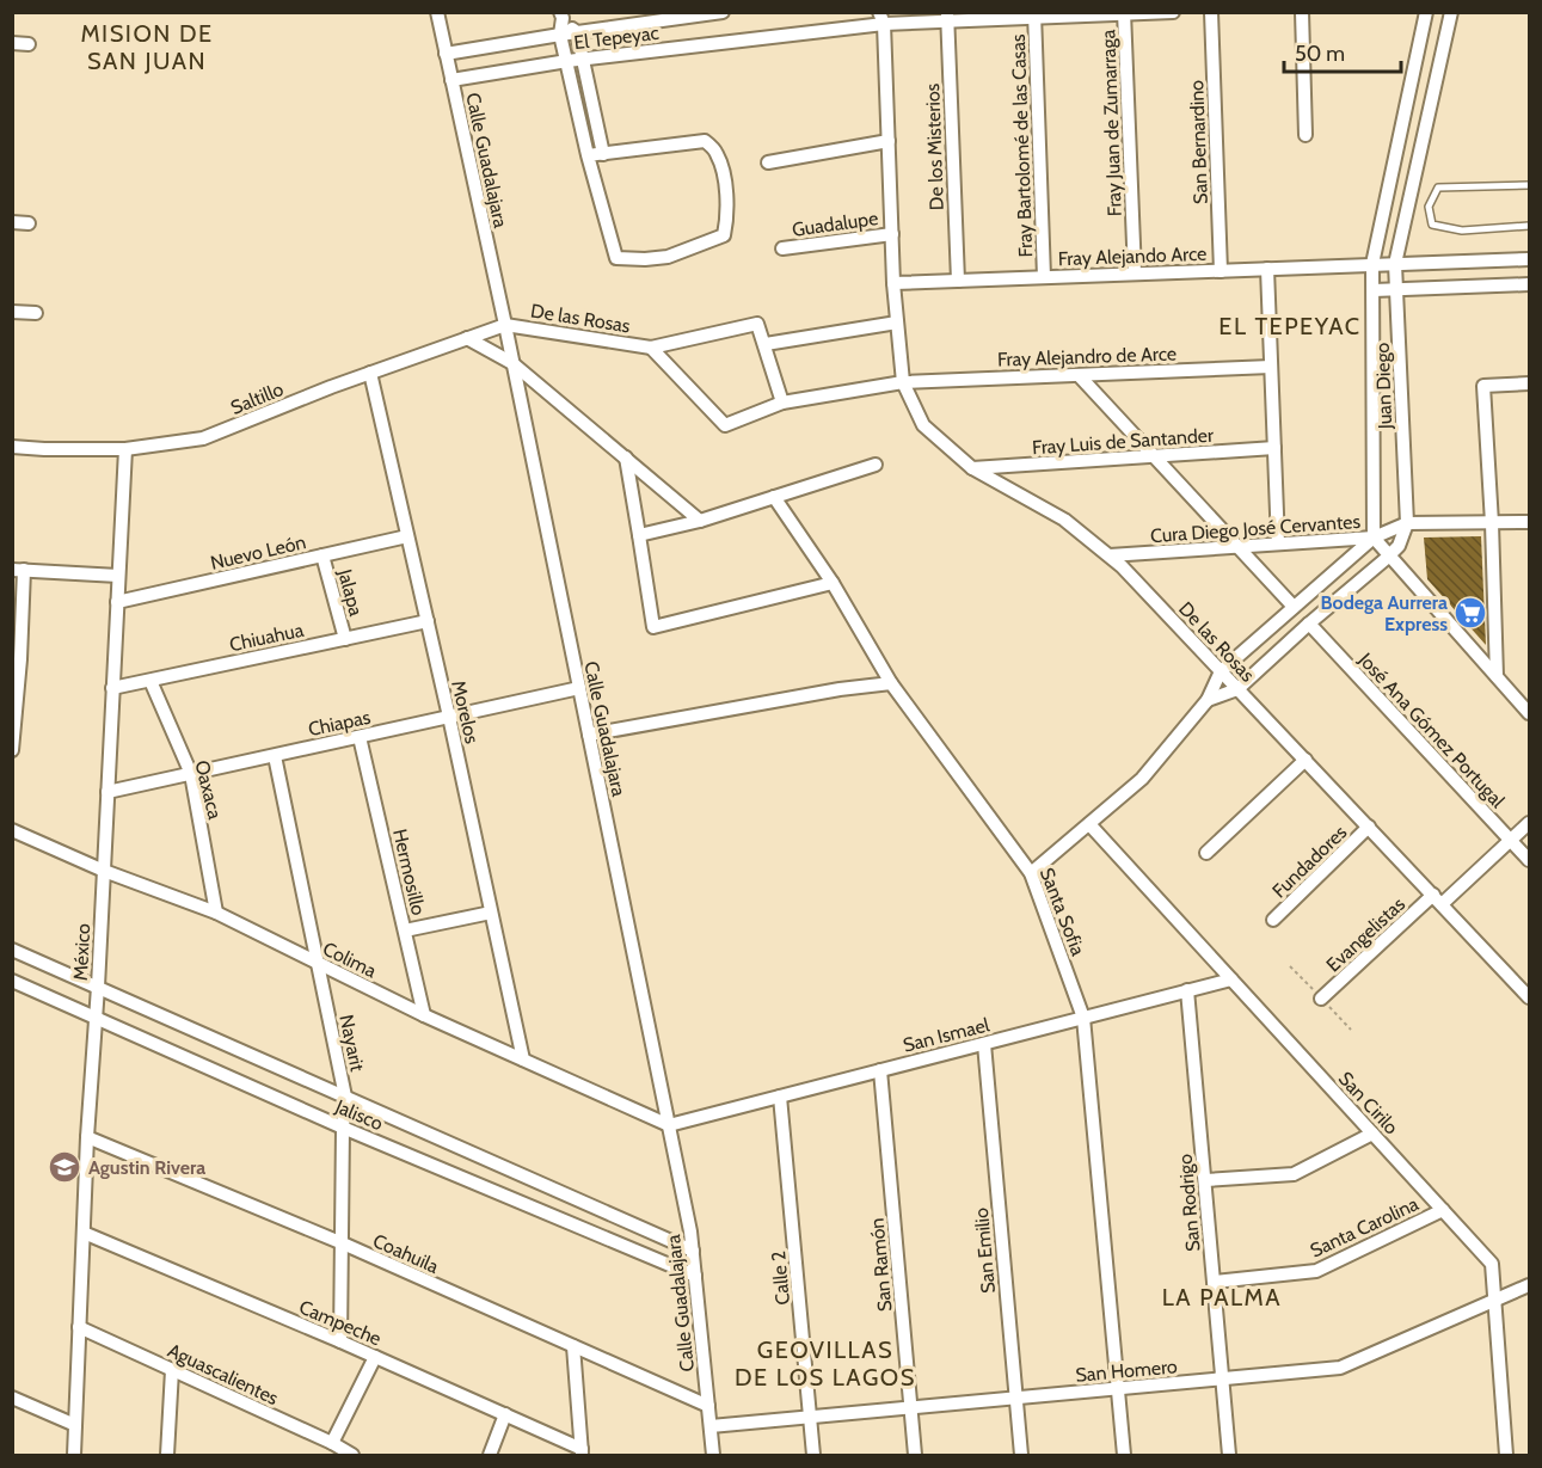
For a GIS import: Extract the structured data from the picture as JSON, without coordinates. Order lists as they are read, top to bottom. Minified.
{"streets":{"street":["El Tepeyac","Fray Juan de Zumarraga","San Bernardino","Fray Bartolomé de las Casas","De los Misterios","Calle Guadalajara","Guadalupe","Fray Alejando Arce","De las Rosas","Fray Alejandro de Arce","Juan Diego","Saltillo","Fray Luis de Santander","Cura Diego José Cervantes","Nuevo León","Jalapa","Chiuahua","Morelos","Chiapas","José Ana Gómez Portugal","Oaxaca","Fundadores","Hermosillo","Santa Sofia","Evangelistas","México","Colima","San Ismael","Nayarit","San Cirilo","Jalisco","San Rodrigo","Santa Carolina","San Emilio","Coahuila","San Ramón","Calle 2","Campeche","San Homero","Aguascalientes"]},"crossings":[["El Tepeyac","Fray Juan de Zumarraga"],["El Tepeyac","Fray Bartolomé de las Casas"],["El Tepeyac","De los Misterios"],["El Tepeyac","Calle Guadalajara"],["El Tepeyac","De las Rosas"],["Fray Juan de Zumarraga","Fray Alejando Arce"],["San Bernardino","Fray Alejando Arce"],["Fray Bartolomé de las Casas","Fray Alejando Arce"],["De los Misterios","Fray Alejando Arce"],["Calle Guadalajara","De las Rosas"],["Calle Guadalajara","Saltillo"],["Calle Guadalajara","Chiapas"],["Calle Guadalajara","Colima"],["Calle Guadalajara","San Ismael"],["Calle Guadalajara","Jalisco"],["Calle Guadalajara","Coahuila"],["Calle Guadalajara","San Homero"],["Guadalupe","De las Rosas"],["Fray Alejando Arce","De las Rosas"],["Fray Alejando Arce","Juan Diego"],["De las Rosas","Fray Alejandro de Arce"],["De las Rosas","Saltillo"],["De las Rosas","Fray Luis de Santander"],["De las Rosas","Cura Diego José Cervantes"],["De las Rosas","Fundadores"],["De las Rosas","Evangelistas"],["Juan Diego","Cura Diego José Cervantes"],["Saltillo","Morelos"],["Saltillo","México"],["Nuevo León","Jalapa"],["Nuevo León","Morelos"],["Nuevo León","México"],["Jalapa","Chiuahua"],["Chiuahua","Morelos"],["Chiuahua","Oaxaca"],["Chiuahua","México"],["Morelos","Chiapas"],["Morelos","Colima"],["Chiapas","Oaxaca"],["Chiapas","Hermosillo"],["Chiapas","México"],["Chiapas","Nayarit"],["José Ana Gómez Portugal","Evangelistas"],["Oaxaca","Colima"],["Hermosillo","Colima"],["Santa Sofia","San Ismael"],["Santa Sofia","San Homero"],["México","Colima"],["México","Jalisco"],["México","Coahuila"],["México","Campeche"],["México","Aguascalientes"],["Colima","San Ismael"],["Colima","Nayarit"],["San Ismael","San Cirilo"],["San Ismael","San Rodrigo"],["San Ismael","San Emilio"],["San Ismael","San Ramón"],["San Ismael","Calle 2"],["Nayarit","Jalisco"],["Nayarit","Coahuila"],["Nayarit","Campeche"],["San Cirilo","Santa Carolina"],["San Cirilo","San Homero"],["San Rodrigo","Santa Carolina"],["San Rodrigo","San Homero"],["San Emilio","San Homero"],["San Ramón","San Homero"],["Calle 2","San Homero"]],"districts":["MISION DE SAN JUAN","EL TEPEYAC","LA PALMA","GEOVILLAS DE LOS LAGOS"],"places":{"supermarket":["Bodega Aurrera Express"],"school or university":["Agustin Rivera"]},"scale_bar":"50 m"}
